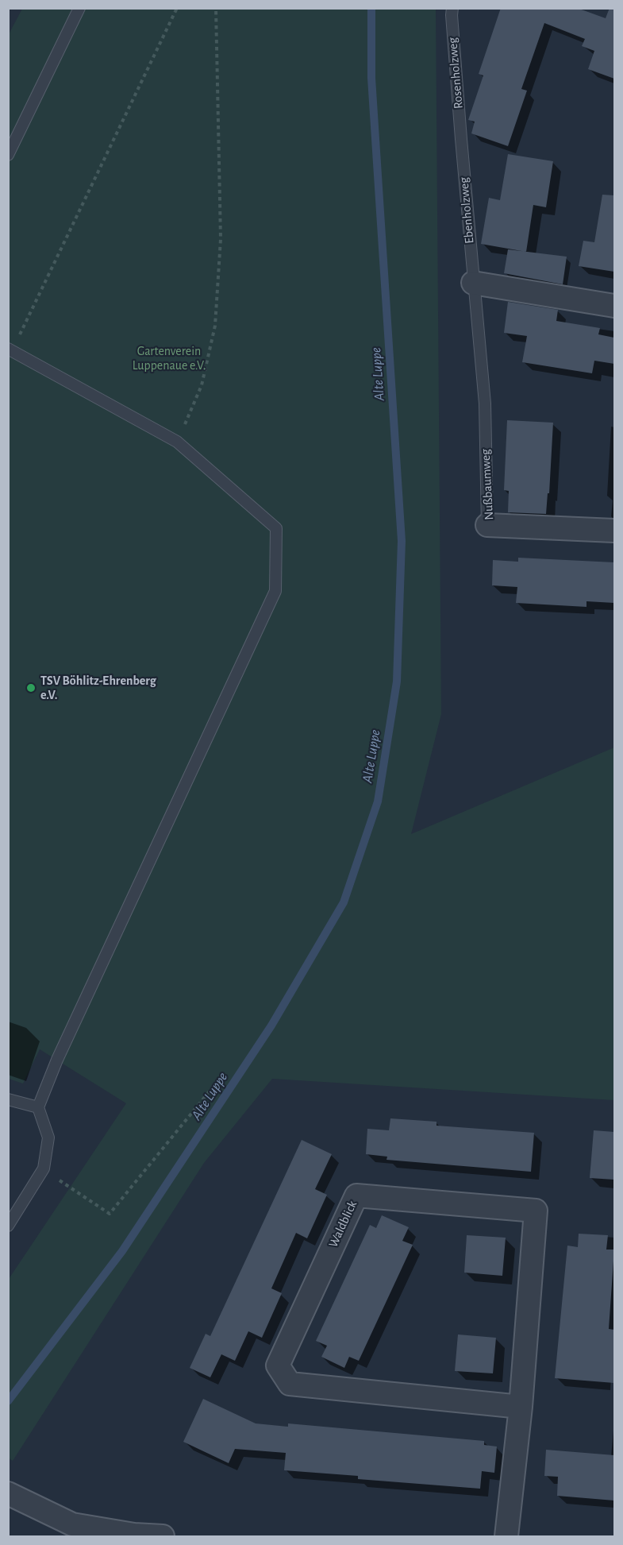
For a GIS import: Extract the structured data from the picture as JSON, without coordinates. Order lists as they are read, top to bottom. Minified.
{"streets":{"street":["Nußbaumweg","Waldblick"],"lane":["Rosenholzweg","Ebenholzweg"]},"crossings":[["Rosenholzweg","Ebenholzweg"],["Ebenholzweg","Nußbaumweg"]],"water":["Alte Luppe"],"parks":["Gartenverein Luppenaue e.V."],"places":["TSV Böhlitz-Ehrenberg e.V."]}
